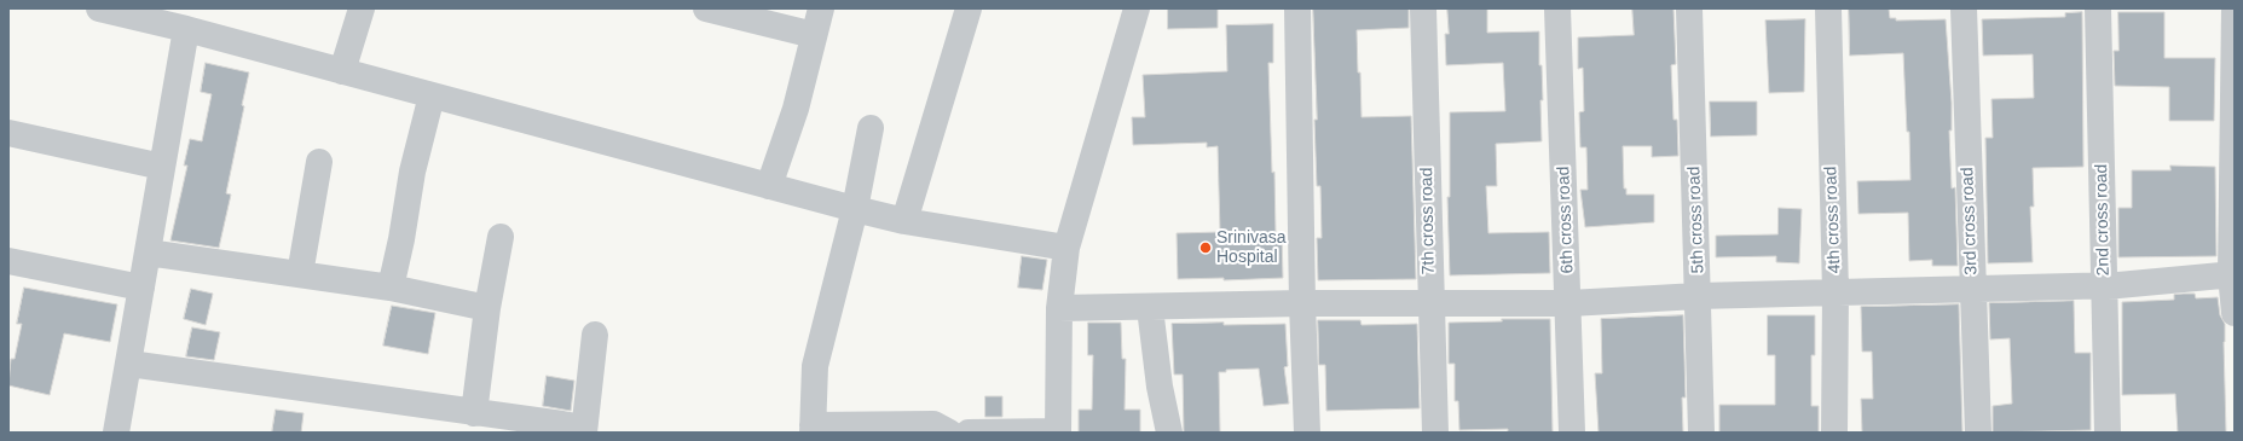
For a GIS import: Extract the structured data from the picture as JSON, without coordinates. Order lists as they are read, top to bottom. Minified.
{"streets":{"street":["6th cross road","5th cross road","4th cross road","2nd cross road","7th cross road","3rd cross road"]},"places":["Srinivasa Hospital"]}
